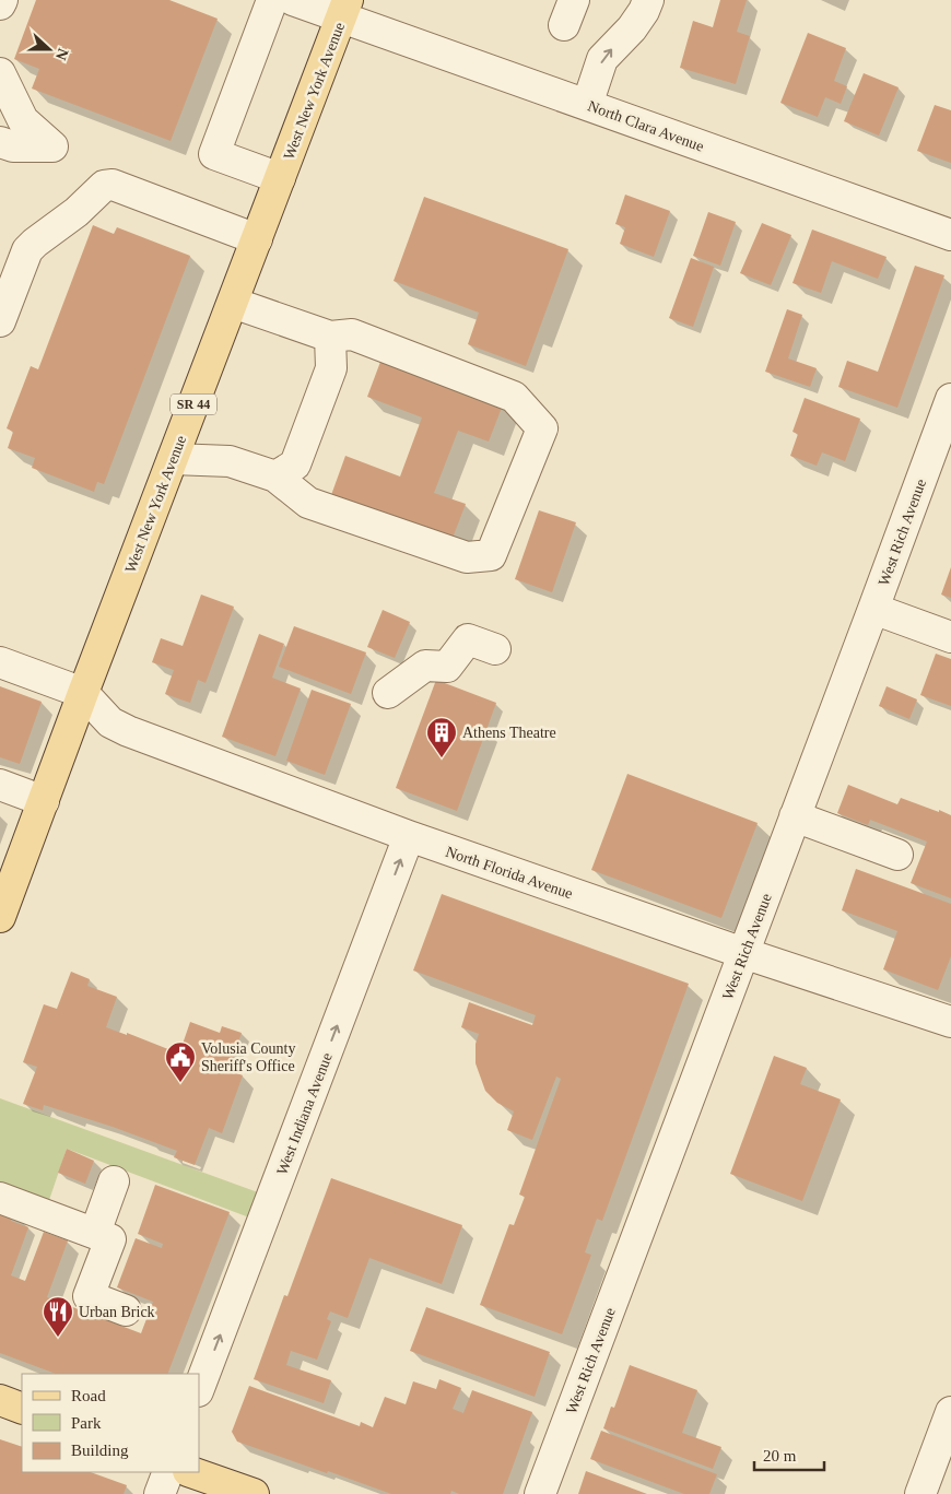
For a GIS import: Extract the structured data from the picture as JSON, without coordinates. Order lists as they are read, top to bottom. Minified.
{"streets":{"main road":["West New York Avenue","SR 44"],"street":["North Clara Avenue","West Rich Avenue","North Florida Avenue","West Indiana Avenue"]},"crossings":[["West New York Avenue","North Clara Avenue"],["West New York Avenue","North Florida Avenue"],["West Rich Avenue","North Florida Avenue"],["North Florida Avenue","West Indiana Avenue"]],"one_way":["West Indiana Avenue"],"places":{"building":["Athens Theatre"],"public building":["Volusia County Sheriff's Office"],"restaurant":["Urban Brick"]},"legend":["Road","Park","Building"],"scale_bar":"20 m","north":"right"}
